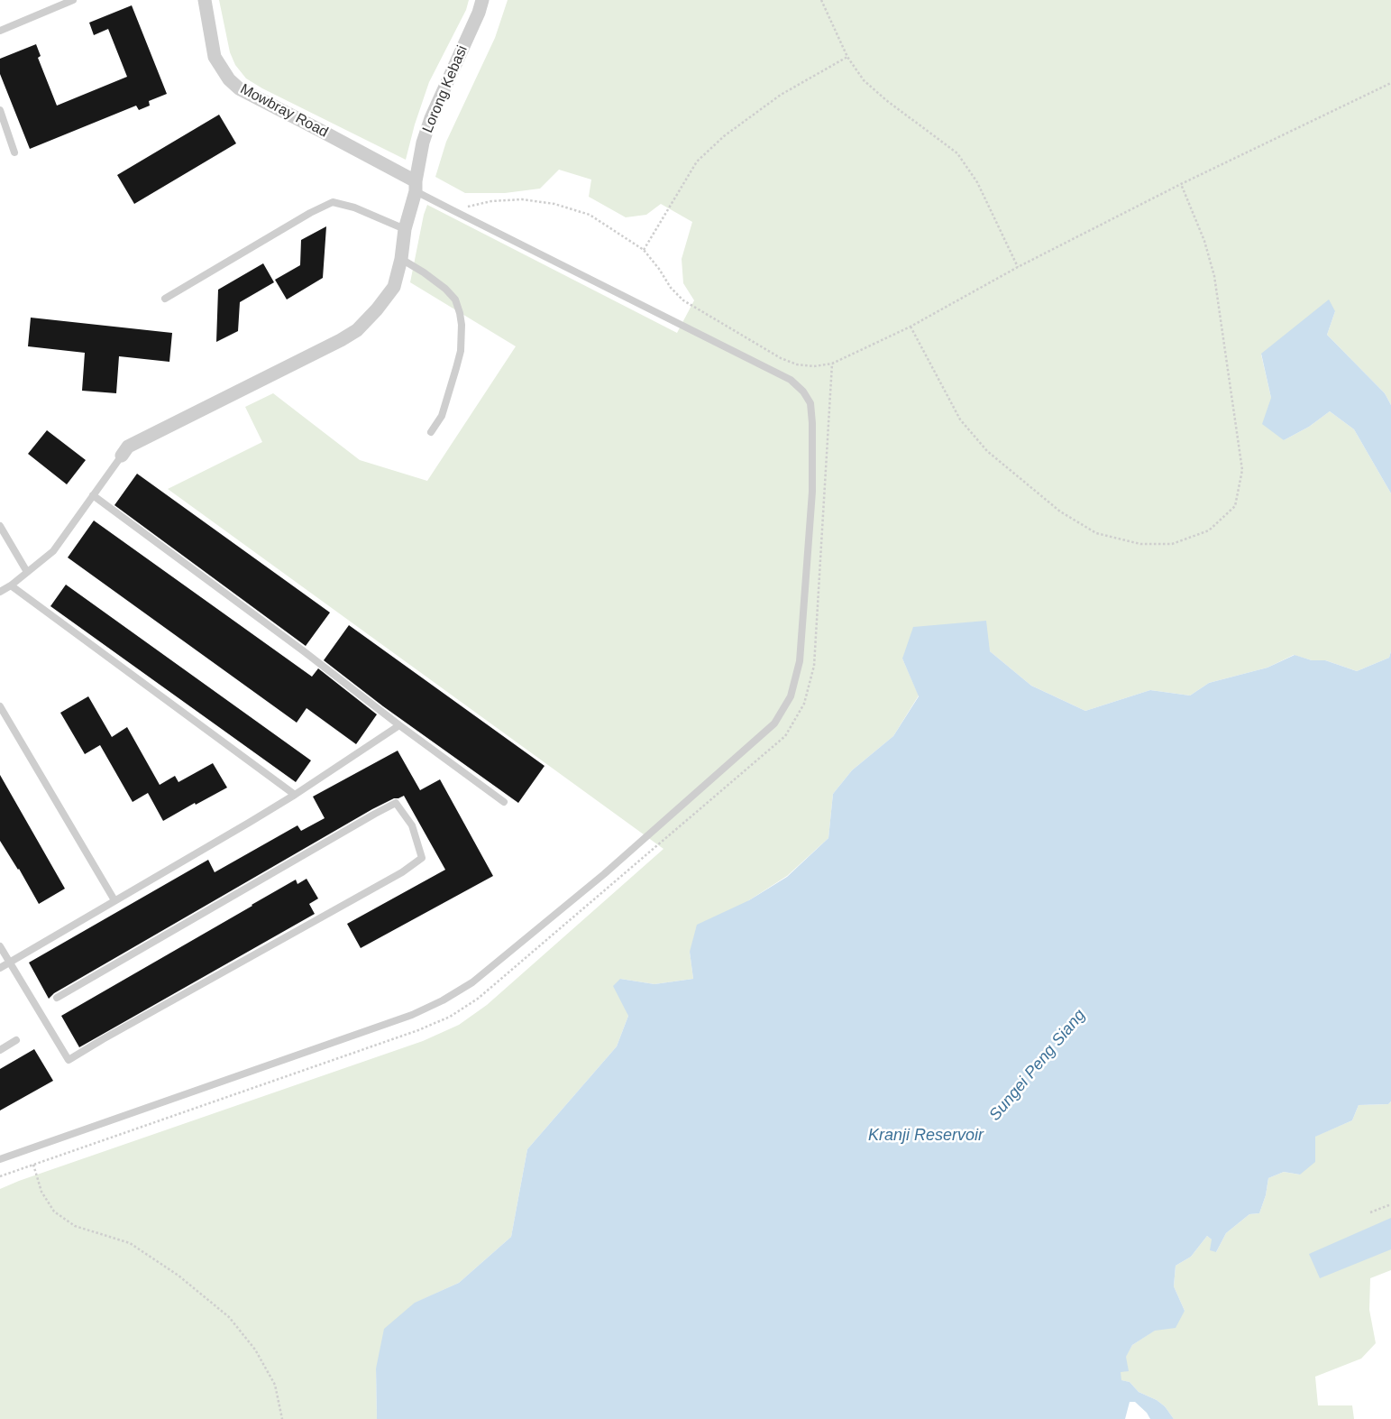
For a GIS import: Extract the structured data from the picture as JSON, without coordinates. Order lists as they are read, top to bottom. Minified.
{"streets":{"street":["Lorong Kebasi","Mowbray Road"]},"crossings":[["Lorong Kebasi","Mowbray Road"]],"water":["Sungei Peng Siang","Kranji Reservoir"]}
